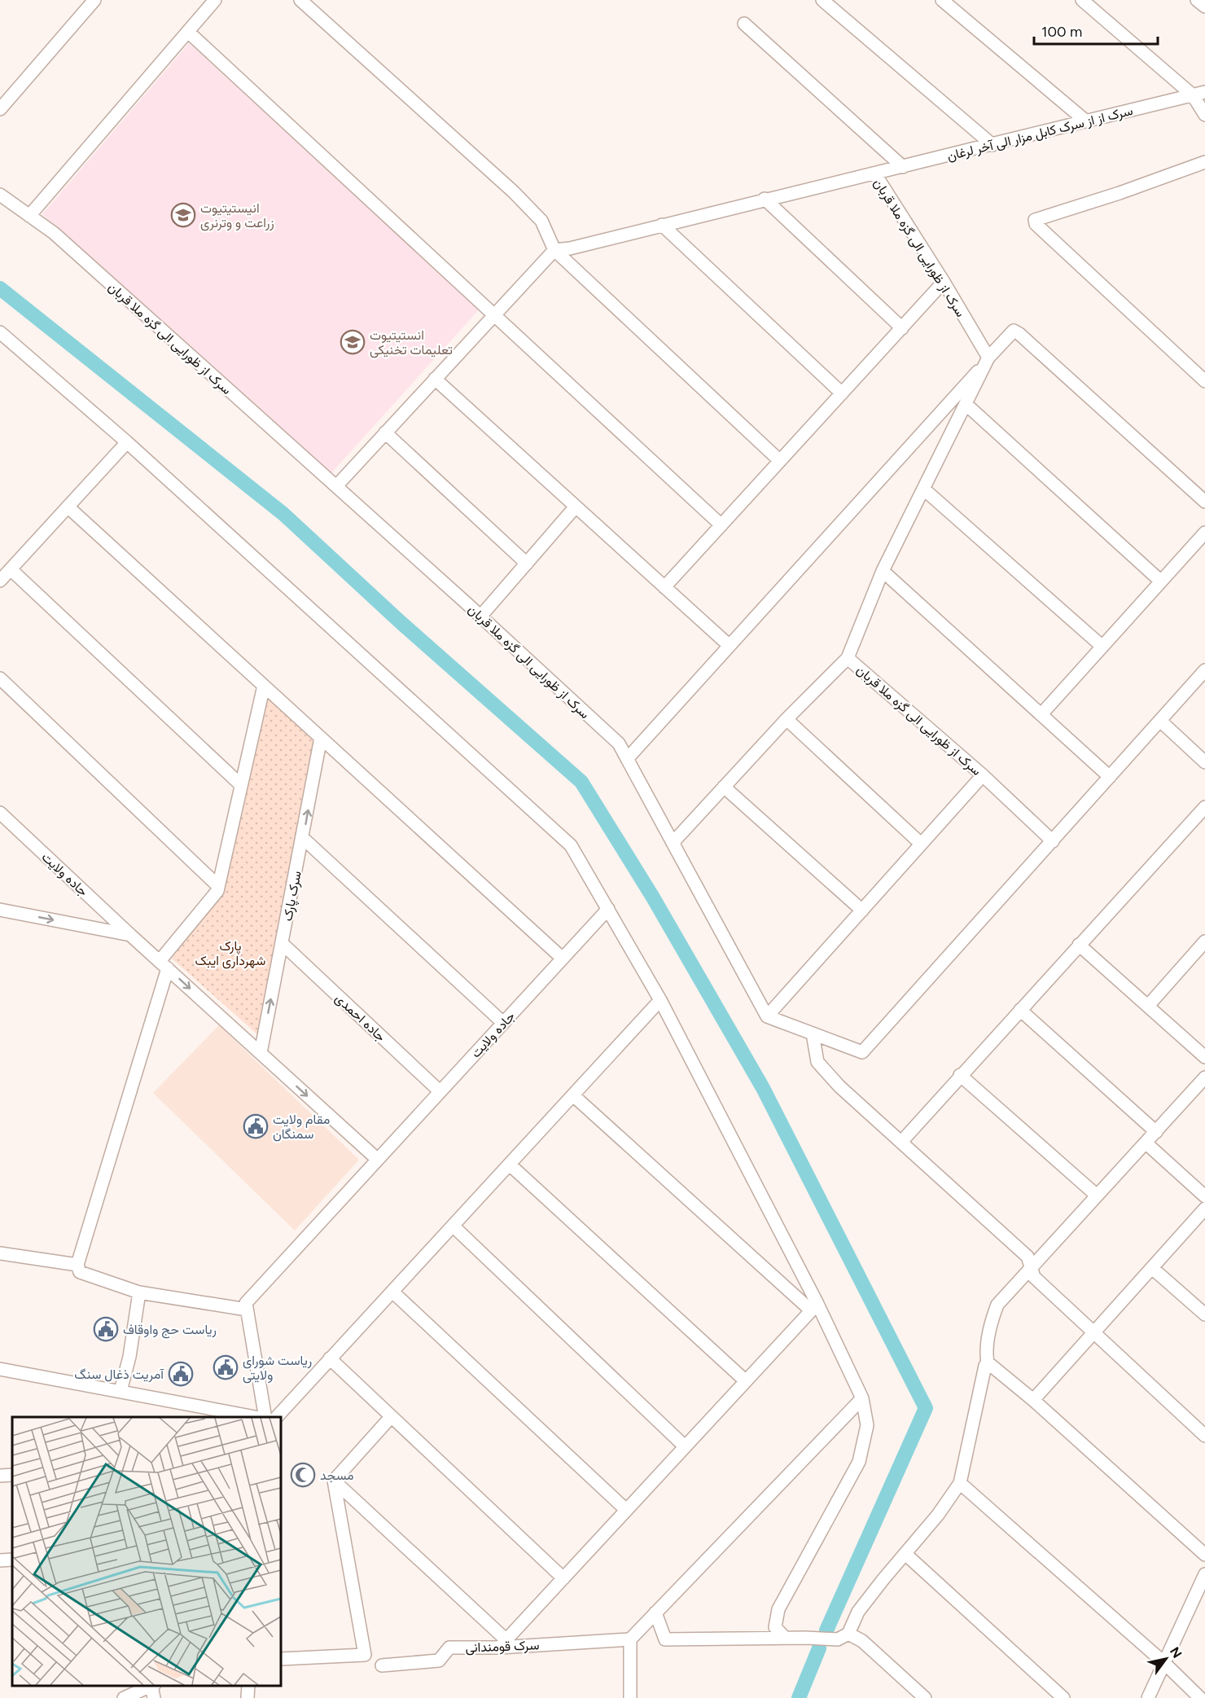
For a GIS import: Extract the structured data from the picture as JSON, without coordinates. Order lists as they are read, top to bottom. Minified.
{"streets":{"street":["سرک از از سرک کابل مزار الی آخر لرغان","سرک از ظورایی الی گزه ملا قربان","جاده ولایت","سرک پارک","جاده احمدی","سرک قومندانی"]},"crossings":[["سرک از از سرک کابل مزار الی آخر لرغان","سرک از ظورایی الی گزه ملا قربان"],["جاده ولایت","سرک پارک"],["جاده ولایت","جاده احمدی"],["سرک پارک","جاده احمدی"]],"parks":["پارک شهرداری ایبک"],"places":{"school or university":["انیستیتیوت زراعت و وترنری","انستیتیوت تعلیمات تخنیکی"],"public building":["مقام ولایت سمنگان","ریاست حج واوقاف","ریاست شورای ولایتی","آمریت ذغال سنگ"],"mosque":["مسجد"]},"scale_bar":"100 m","north":"top right"}
